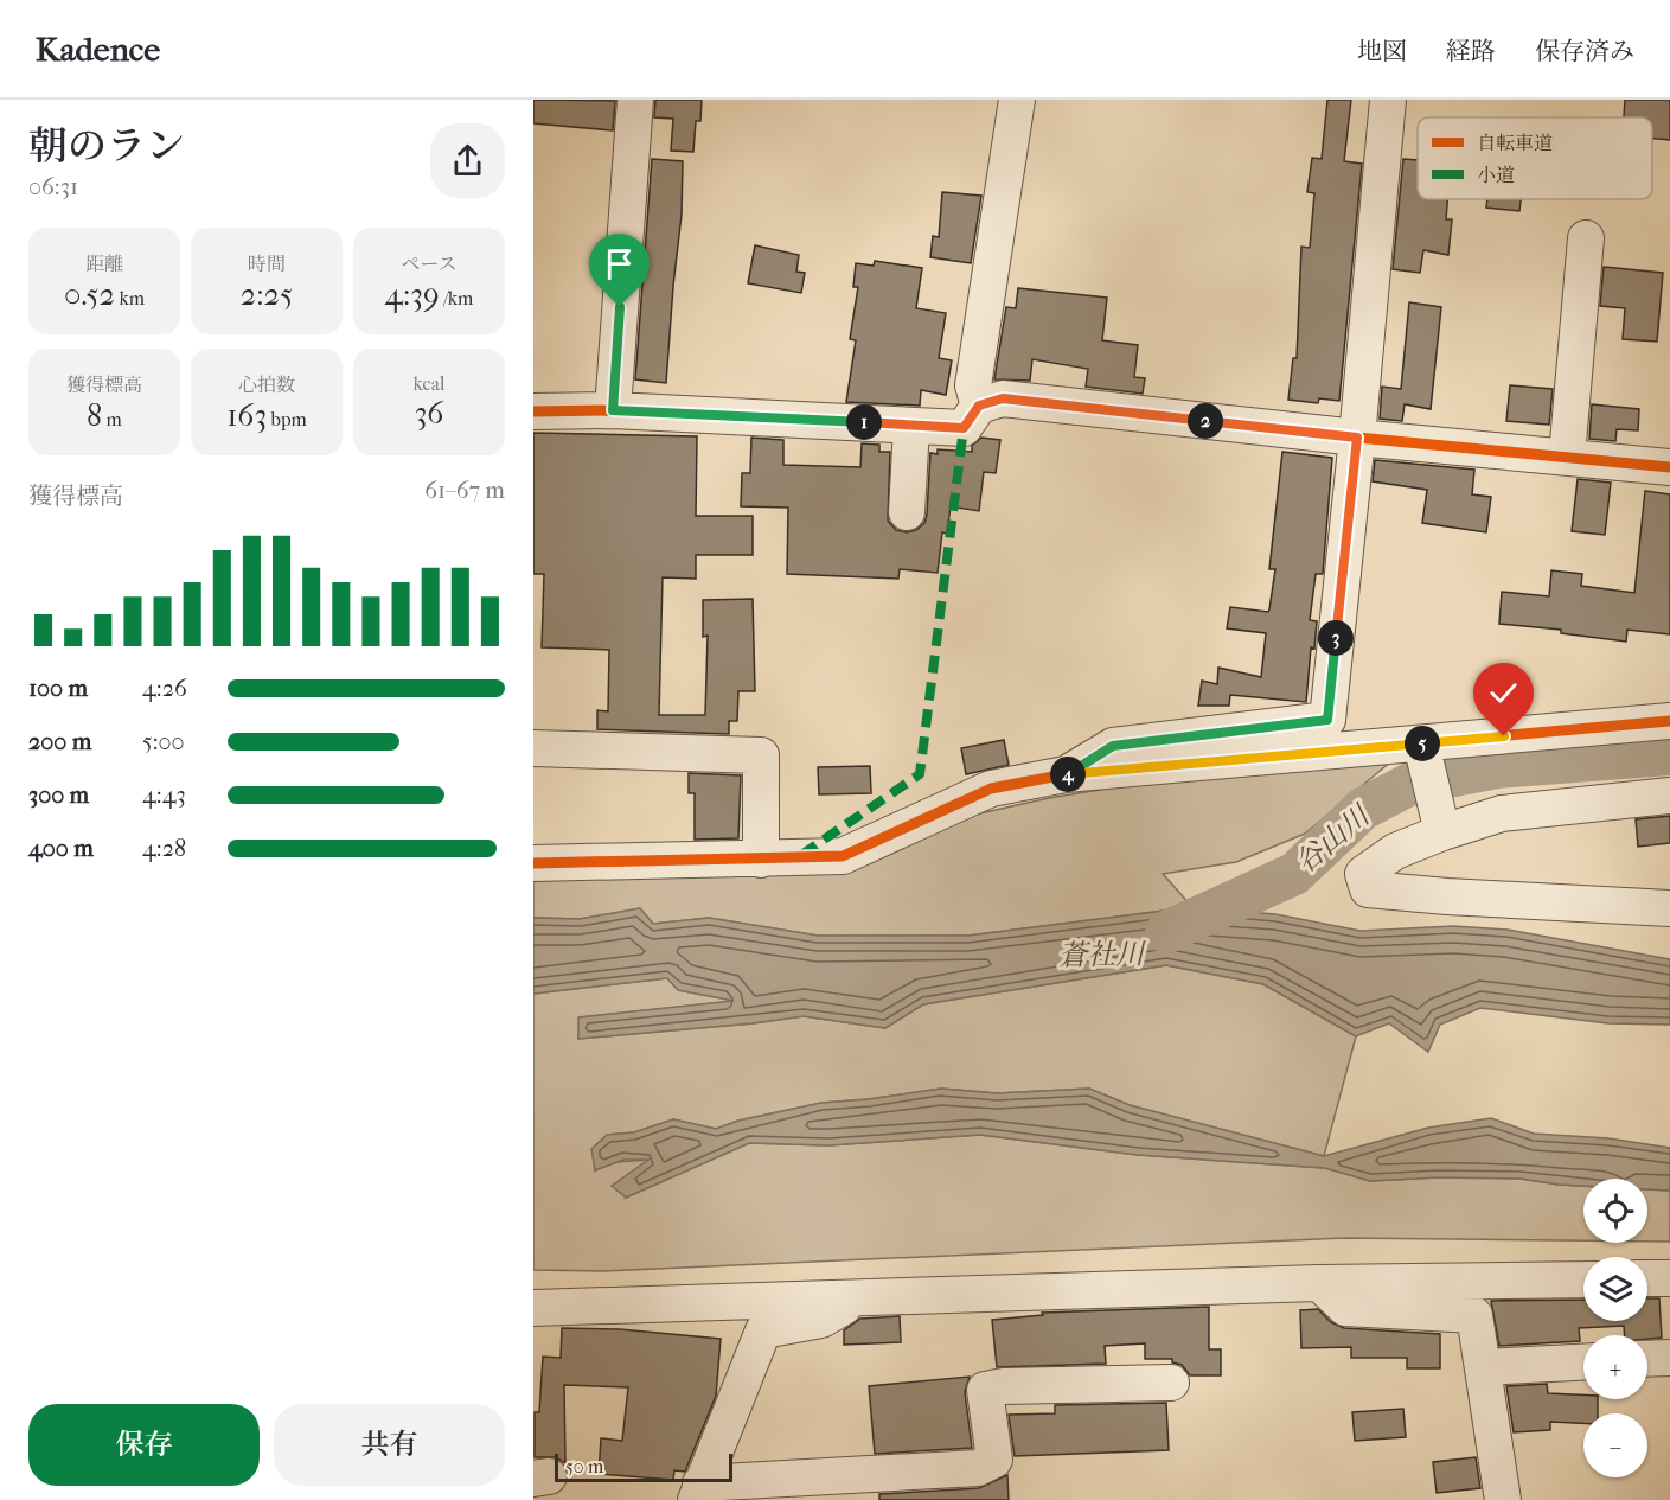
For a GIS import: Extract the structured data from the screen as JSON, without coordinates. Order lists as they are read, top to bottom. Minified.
{"water":["谷山川","蒼社川"],"legend":["自転車道","小道"],"scale_bar":"50 m","page":{"header":"Kadence","nav":["地図","経路","保存済み"],"heading":["朝のラン","06:31"],"stats":[["距離","0.52 km"],["時間","2:25"],["ペース","4:39 /km"],["獲得標高","8 m"],["心拍数","163 bpm"],["kcal","36"]],"pins":["2","1","3","5","4"],"chart":["獲得標高","61–67 m"],"list":[{"name":"100 m","note":"4:26"},{"name":"200 m","note":"5:00"},{"name":"300 m","note":"4:43"},{"name":"400 m","note":"4:28"}],"map_buttons":["+","−"],"buttons":["保存","共有"],"scale":"50 m"}}
